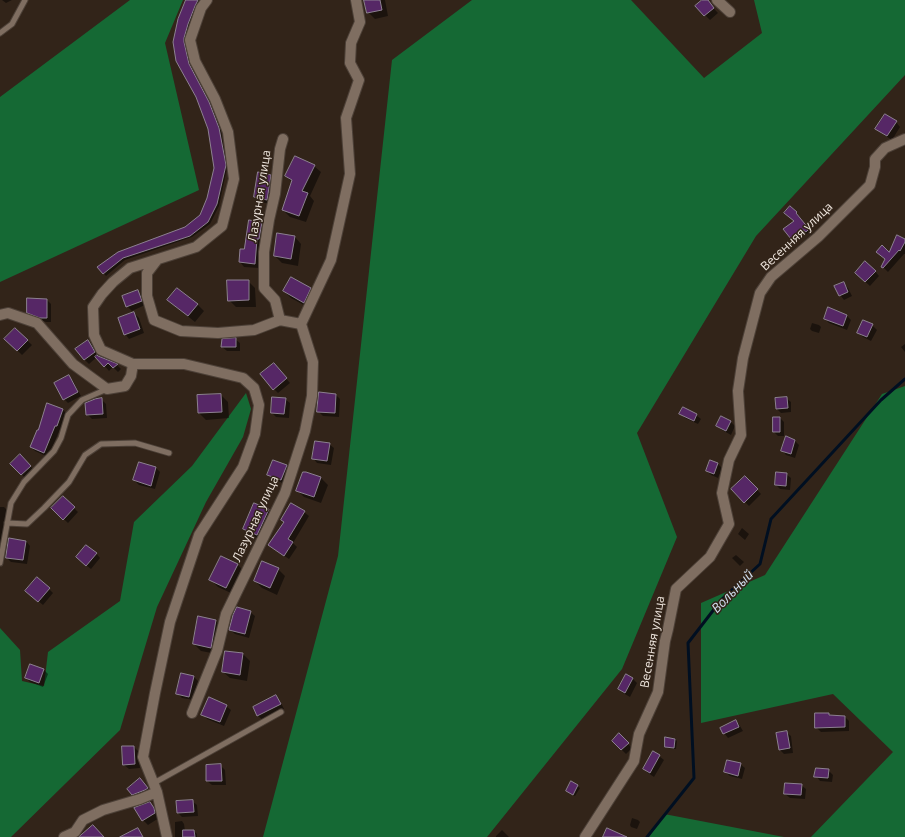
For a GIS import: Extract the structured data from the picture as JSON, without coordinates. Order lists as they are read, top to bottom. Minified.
{"streets":{"street":["Лазурная улица","Весенняя улица"]},"water":["Вольный"]}
